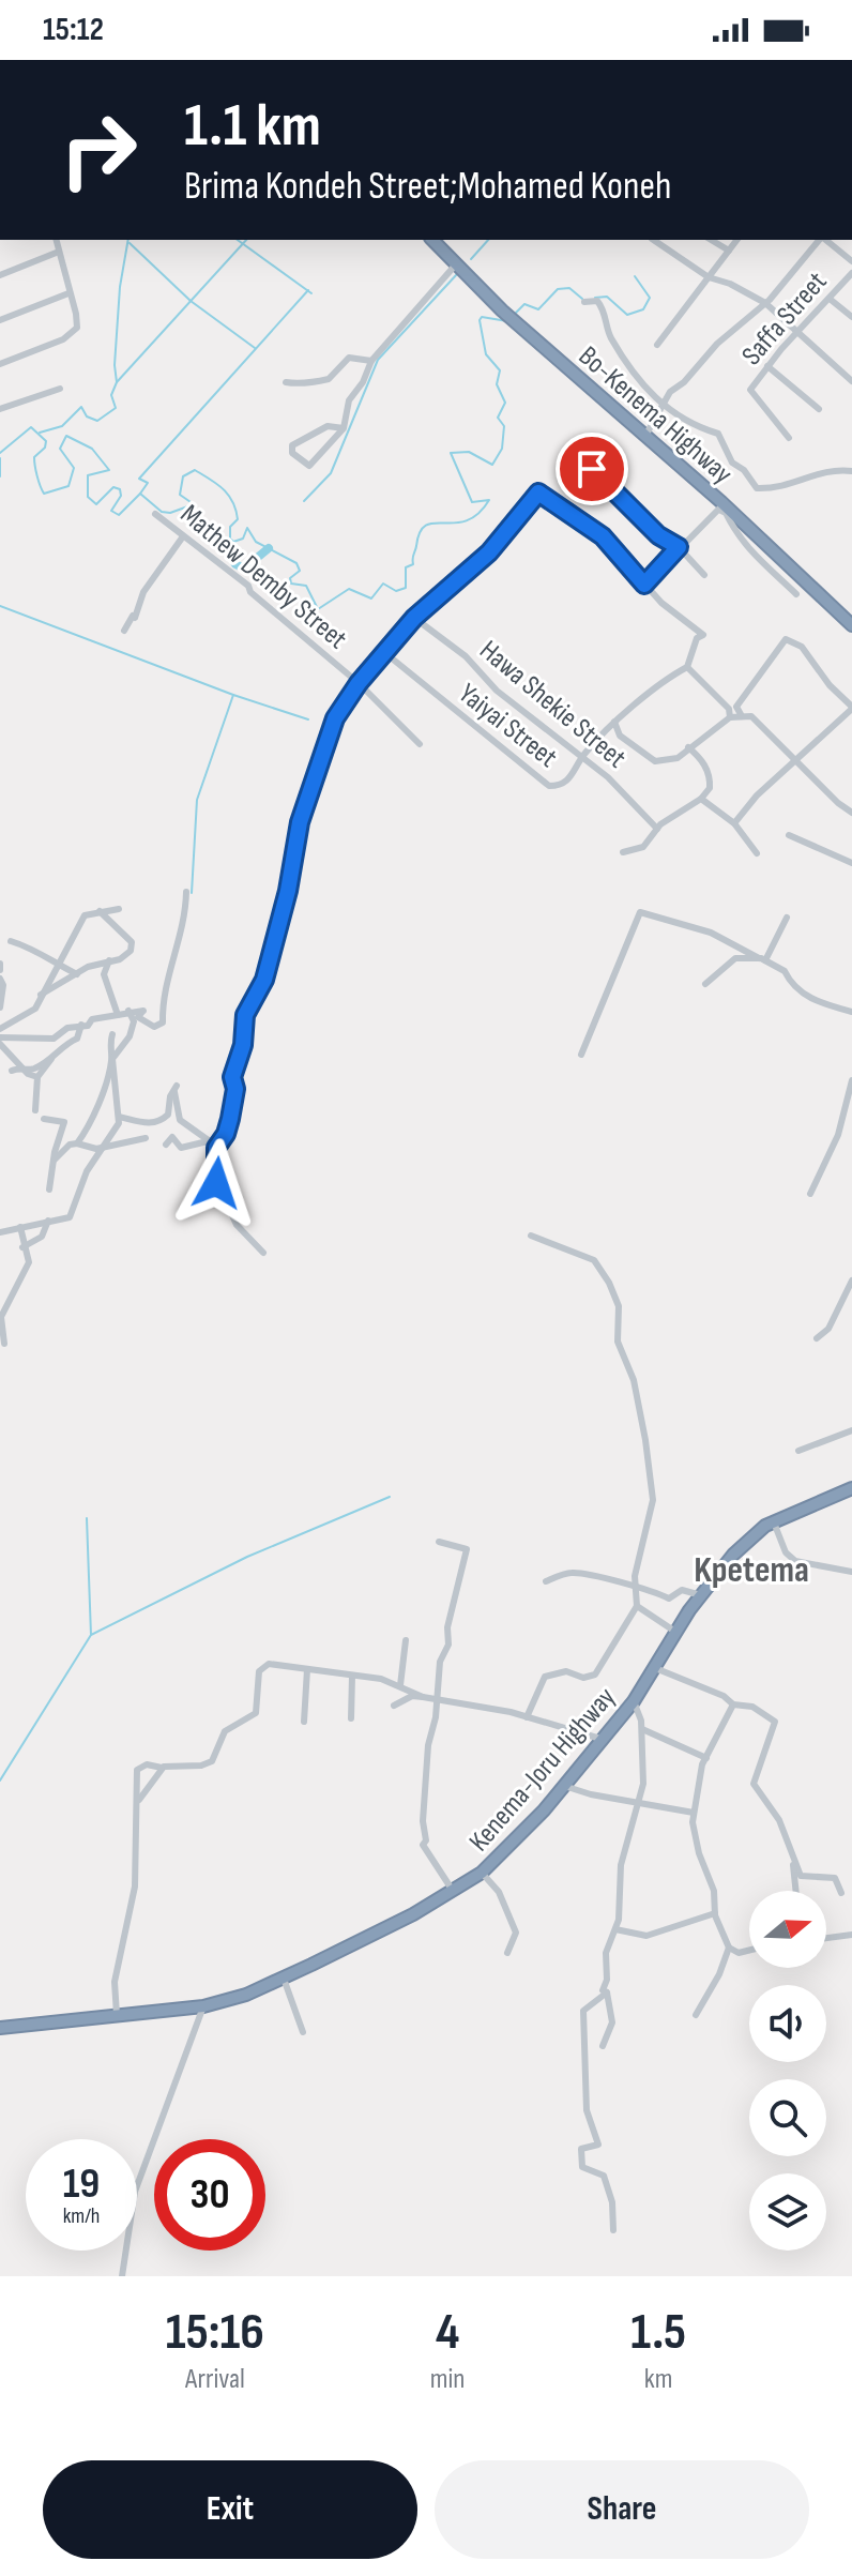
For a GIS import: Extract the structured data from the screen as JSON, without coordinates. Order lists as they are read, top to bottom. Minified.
{"streets":{"highway":["Bo-Kenema Highway","Kenema-Joru Highway"],"street":["Saffa Street","Mathew Demby Street","Hawa Shekie Street","Yaiyai Street"]},"crossings":[["Hawa Shekie Street","Yaiyai Street"]],"districts":["Kpetema"],"north":"right","page":{"status":"15:12","turn":["1.1 km","Brima Kondeh Street;Mohamed Koneh"],"speed":"19 km/h","limit":"30","eta":["15:16","Arrival","4","min","1.5","km"],"buttons":["Exit","Share"]}}
